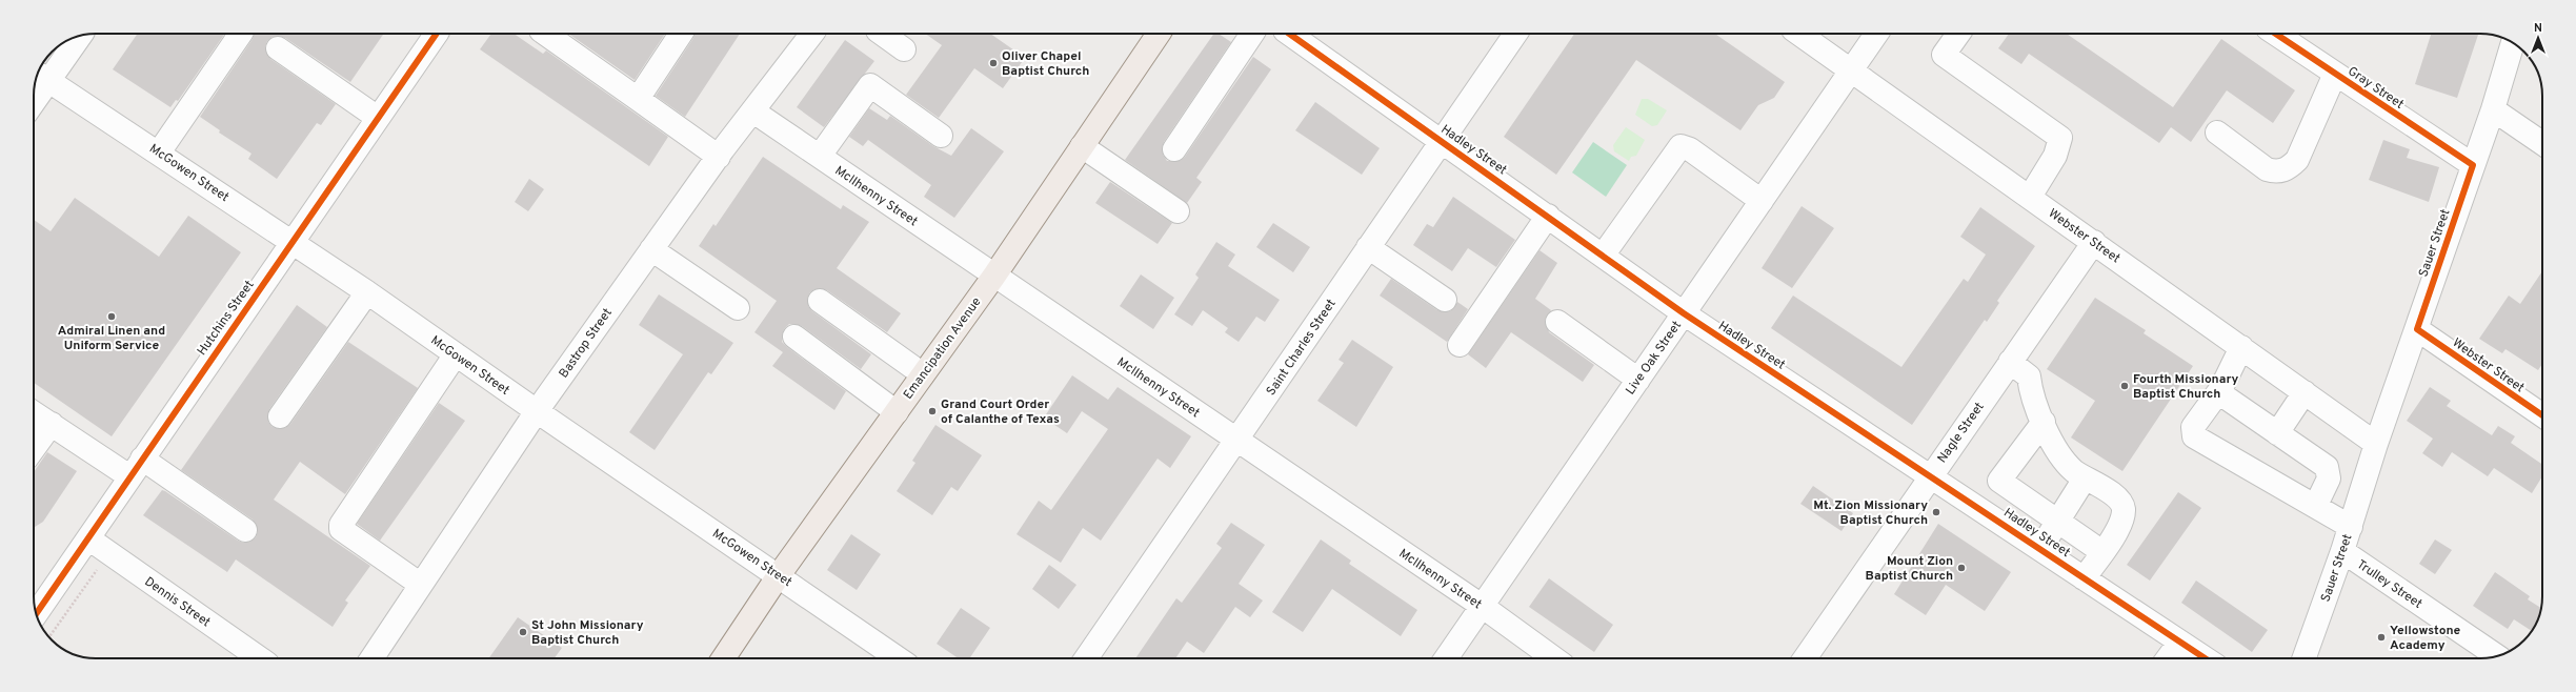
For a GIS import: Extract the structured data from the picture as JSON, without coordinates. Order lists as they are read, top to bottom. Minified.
{"streets":{"main road":["Emancipation Avenue"],"street":["Gray Street","Hadley Street","McGowen Street","McIlhenny Street","Webster Street","Sauer Street","Hutchins Street","Bastrop Street","Saint Charles Street","Live Oak Street","Nagle Street","Trulley Street","Dennis Street"]},"crossings":[["Gray Street","Sauer Street"],["Hadley Street","Saint Charles Street"],["Hadley Street","Live Oak Street"],["Hadley Street","Nagle Street"],["McGowen Street","Hutchins Street"],["McGowen Street","Bastrop Street"],["McGowen Street","Emancipation Avenue"],["McIlhenny Street","Bastrop Street"],["McIlhenny Street","Saint Charles Street"],["McIlhenny Street","Emancipation Avenue"],["McIlhenny Street","Live Oak Street"],["Webster Street","Sauer Street"],["Webster Street","Live Oak Street"],["Webster Street","Nagle Street"],["Sauer Street","Trulley Street"],["Hutchins Street","Dennis Street"]],"places":["Oliver Chapel Baptist Church","Admiral Linen and Uniform Service","Fourth Missionary Baptist Church","Grand Court Order of Calanthe of Texas","Mt. Zion Missionary Baptist Church","Mount Zion Baptist Church","St John Missionary Baptist Church","Yellowstone Academy"],"north":"top"}
